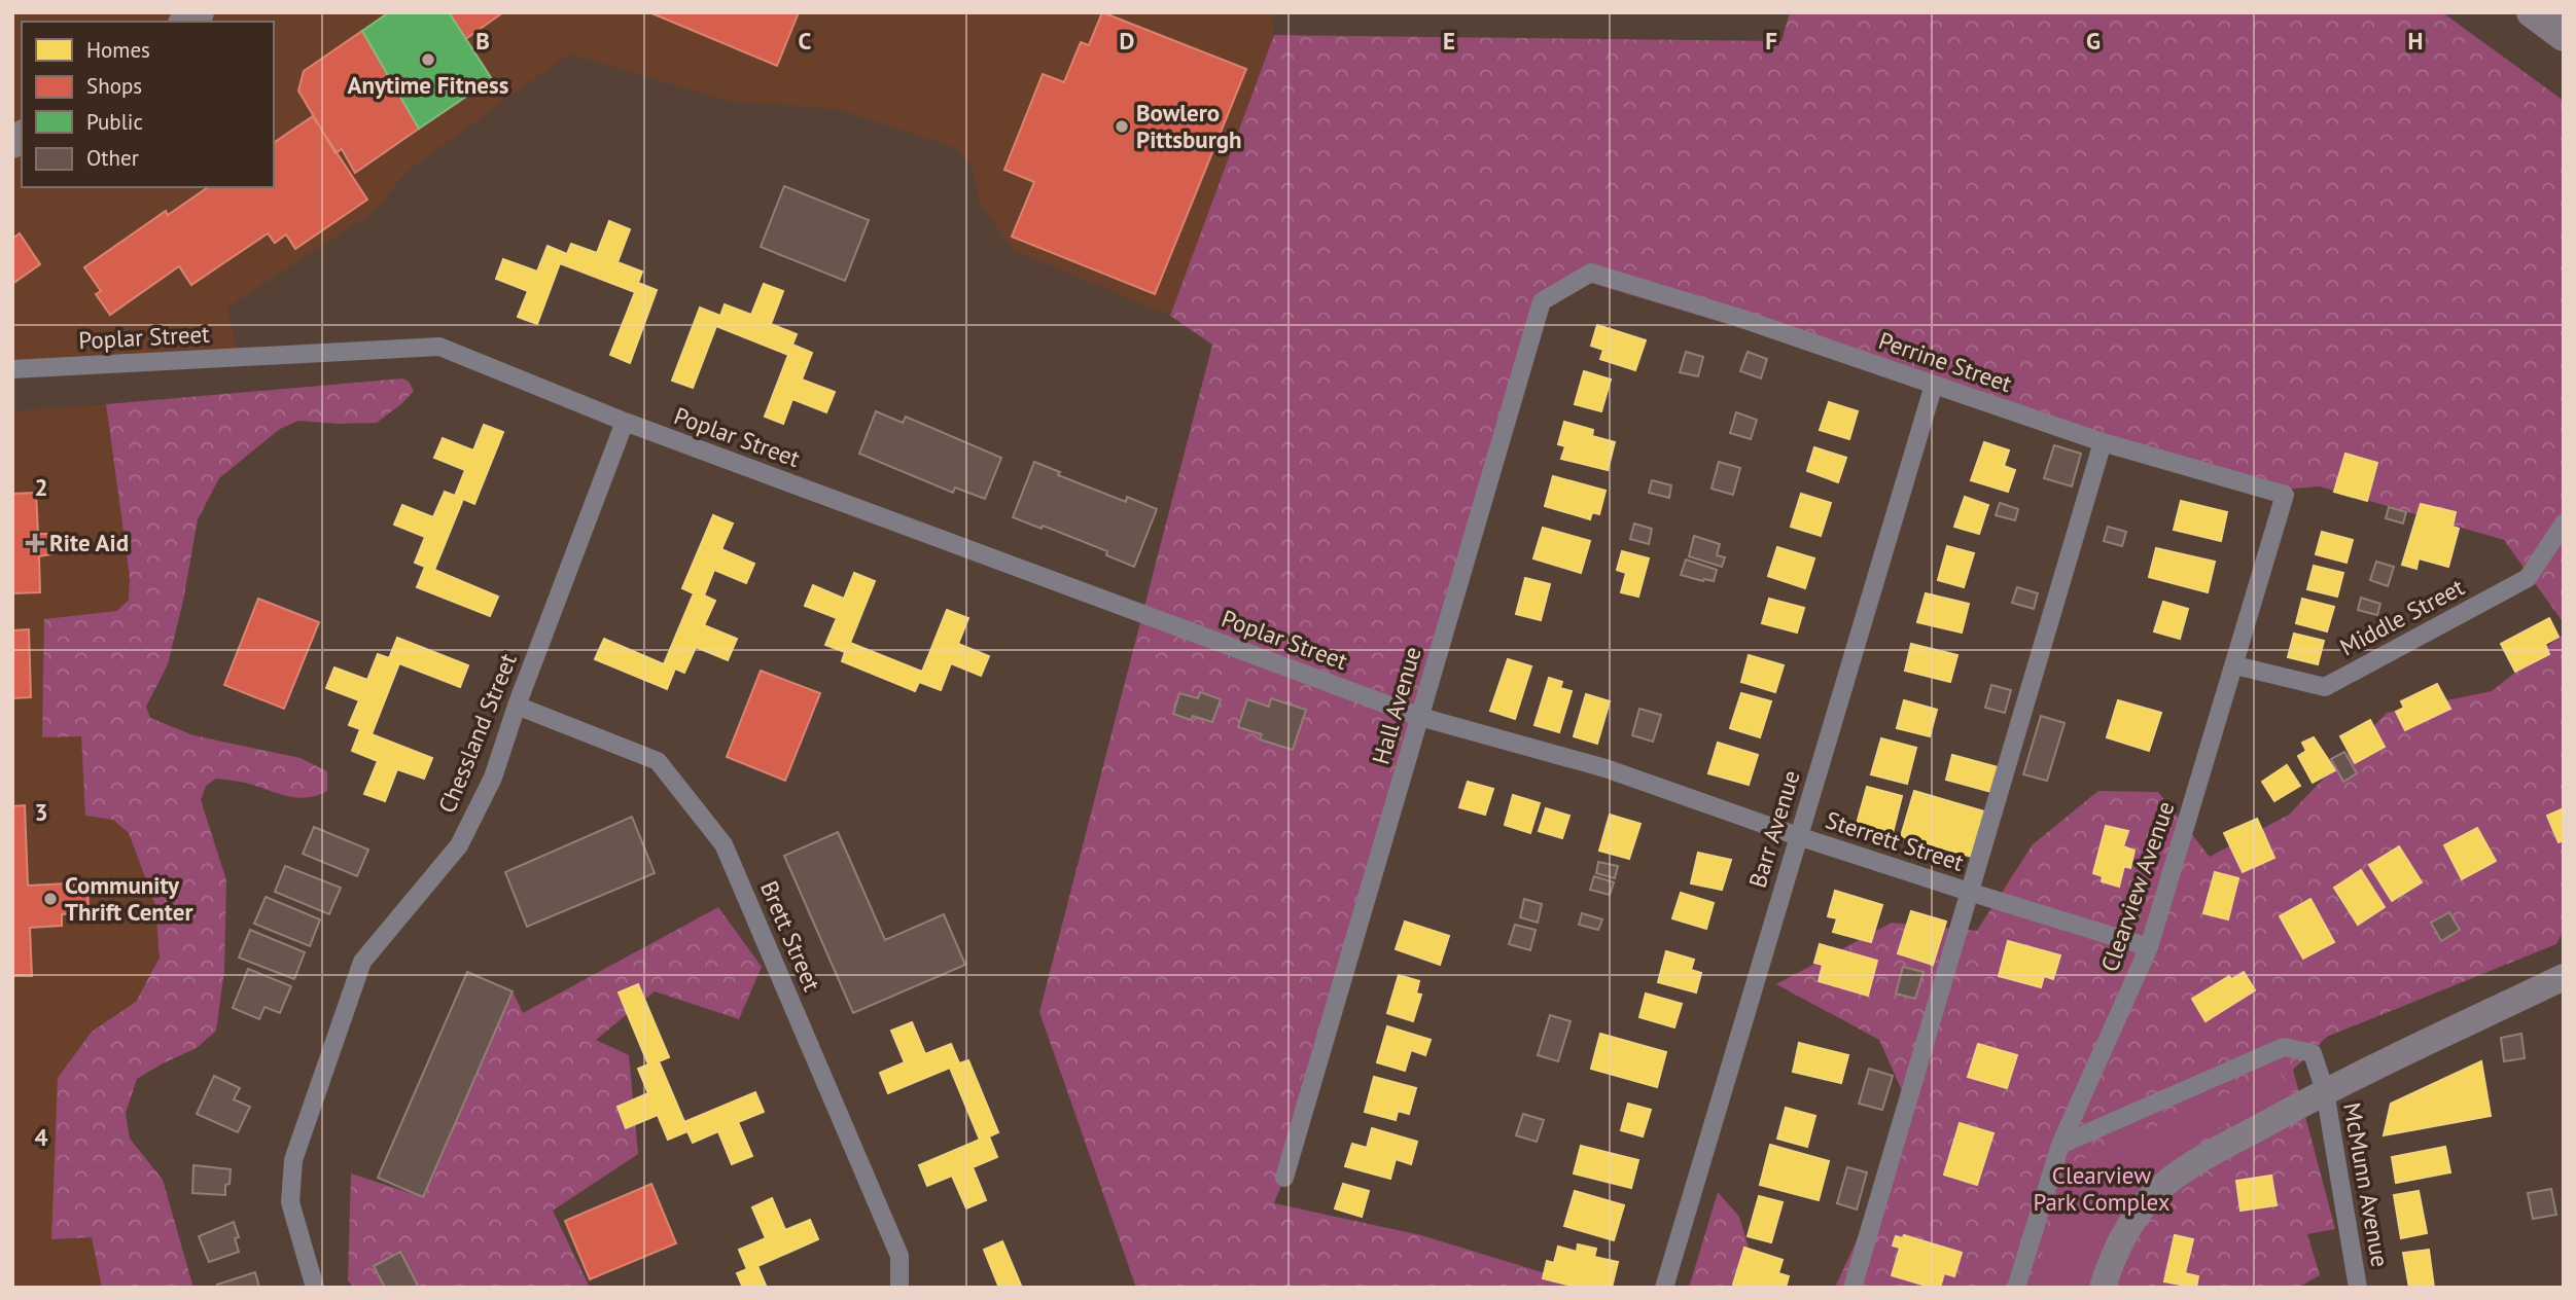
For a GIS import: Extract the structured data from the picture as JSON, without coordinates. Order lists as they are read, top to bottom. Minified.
{"streets":{"street":["Poplar Street","Perrine Street","Middle Street","Hall Avenue","Chessland Street","Barr Avenue","Sterrett Street","Clearview Avenue","Brett Street","McMunn Avenue"]},"crossings":[["Poplar Street","Hall Avenue"],["Poplar Street","Chessland Street"],["Poplar Street","Sterrett Street"],["Perrine Street","Hall Avenue"],["Perrine Street","Barr Avenue"],["Perrine Street","Clearview Avenue"],["Middle Street","Clearview Avenue"],["Hall Avenue","Sterrett Street"],["Chessland Street","Brett Street"],["Barr Avenue","Sterrett Street"],["Sterrett Street","Clearview Avenue"]],"parks":["Clearview Park Complex"],"places":{"other":["Anytime Fitness","Bowlero Pittsburgh","Community Thrift Center"],"health":["Rite Aid"]},"legend":["Homes","Shops","Public","Other"],"grid":{"columns":["B","C","D","E","F","G","H"],"rows":["2","3","4"]}}
